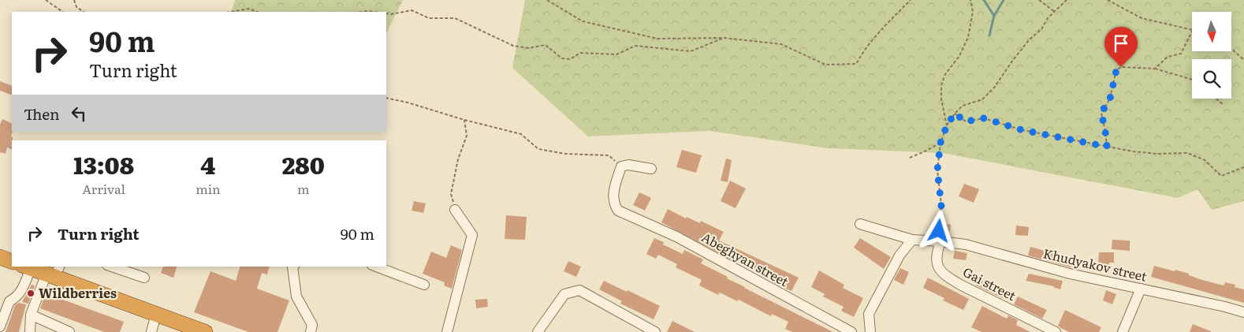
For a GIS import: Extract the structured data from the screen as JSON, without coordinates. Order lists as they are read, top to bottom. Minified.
{"streets":{"street":["Abeghyan street","Khudyakov street","Gai street"]},"crossings":[["Khudyakov street","Gai street"]],"places":["Wildberries"],"north":"bottom","page":{"turn":["90 m","Turn right"],"then":"Then","eta":["13:08","Arrival","4","min","280","m"],"list":[{"name":"Turn right","value":"90 m"}]}}
